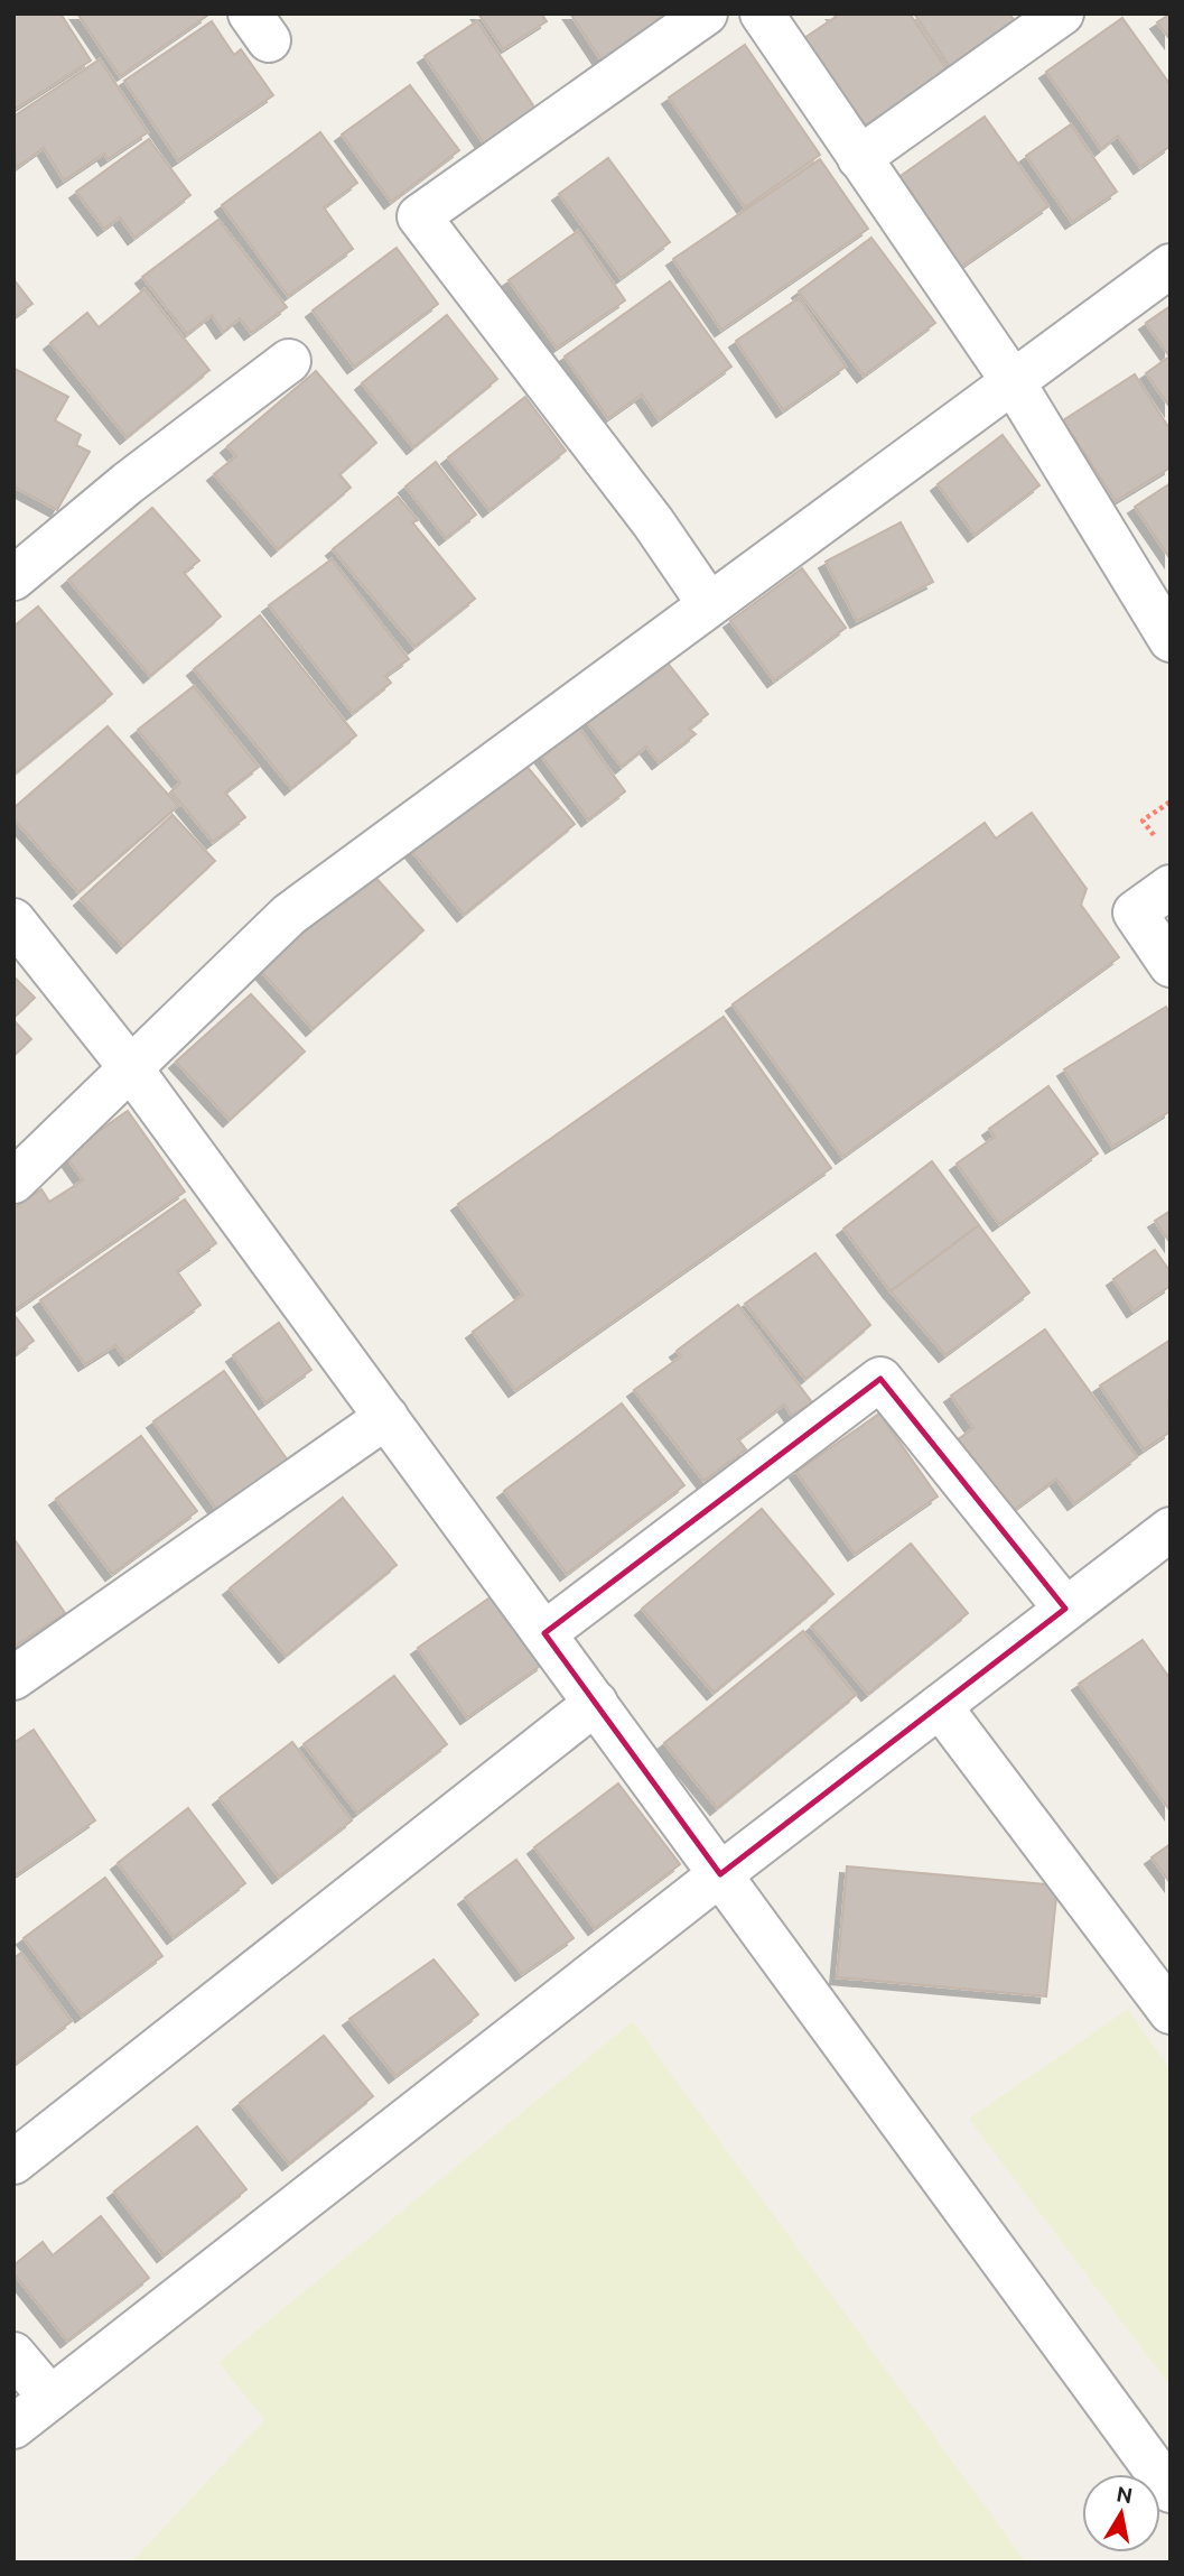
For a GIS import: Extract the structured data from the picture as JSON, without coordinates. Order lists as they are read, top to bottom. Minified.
{"north":"top"}
